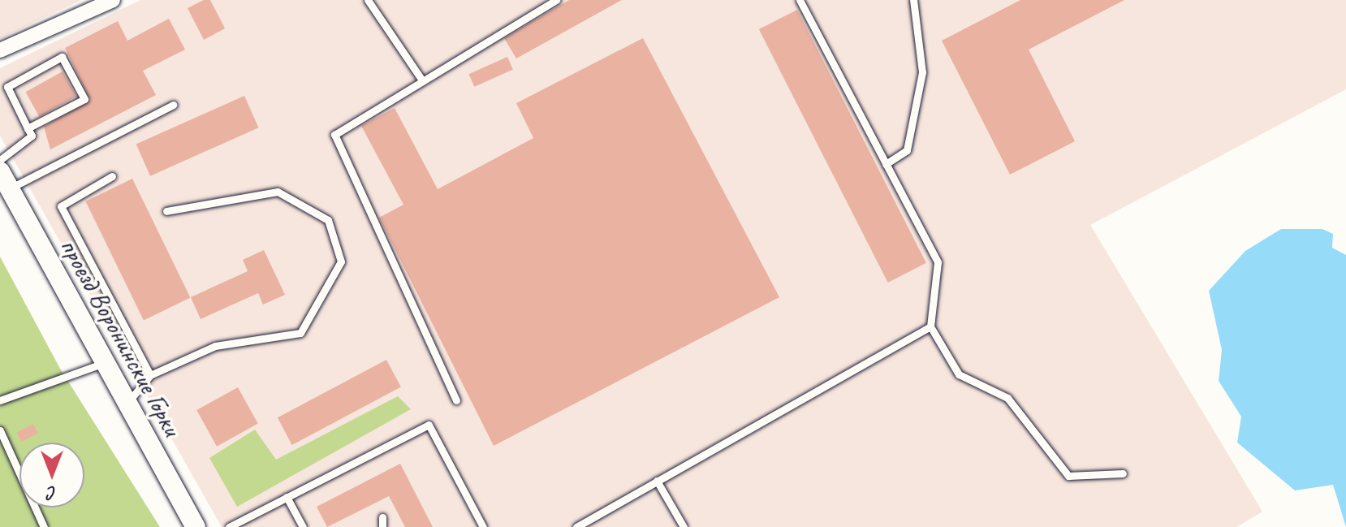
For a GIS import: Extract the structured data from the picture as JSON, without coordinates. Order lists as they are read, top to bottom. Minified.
{"streets":{"street":["проезд Воронинские Горки"]},"north":"bottom"}
